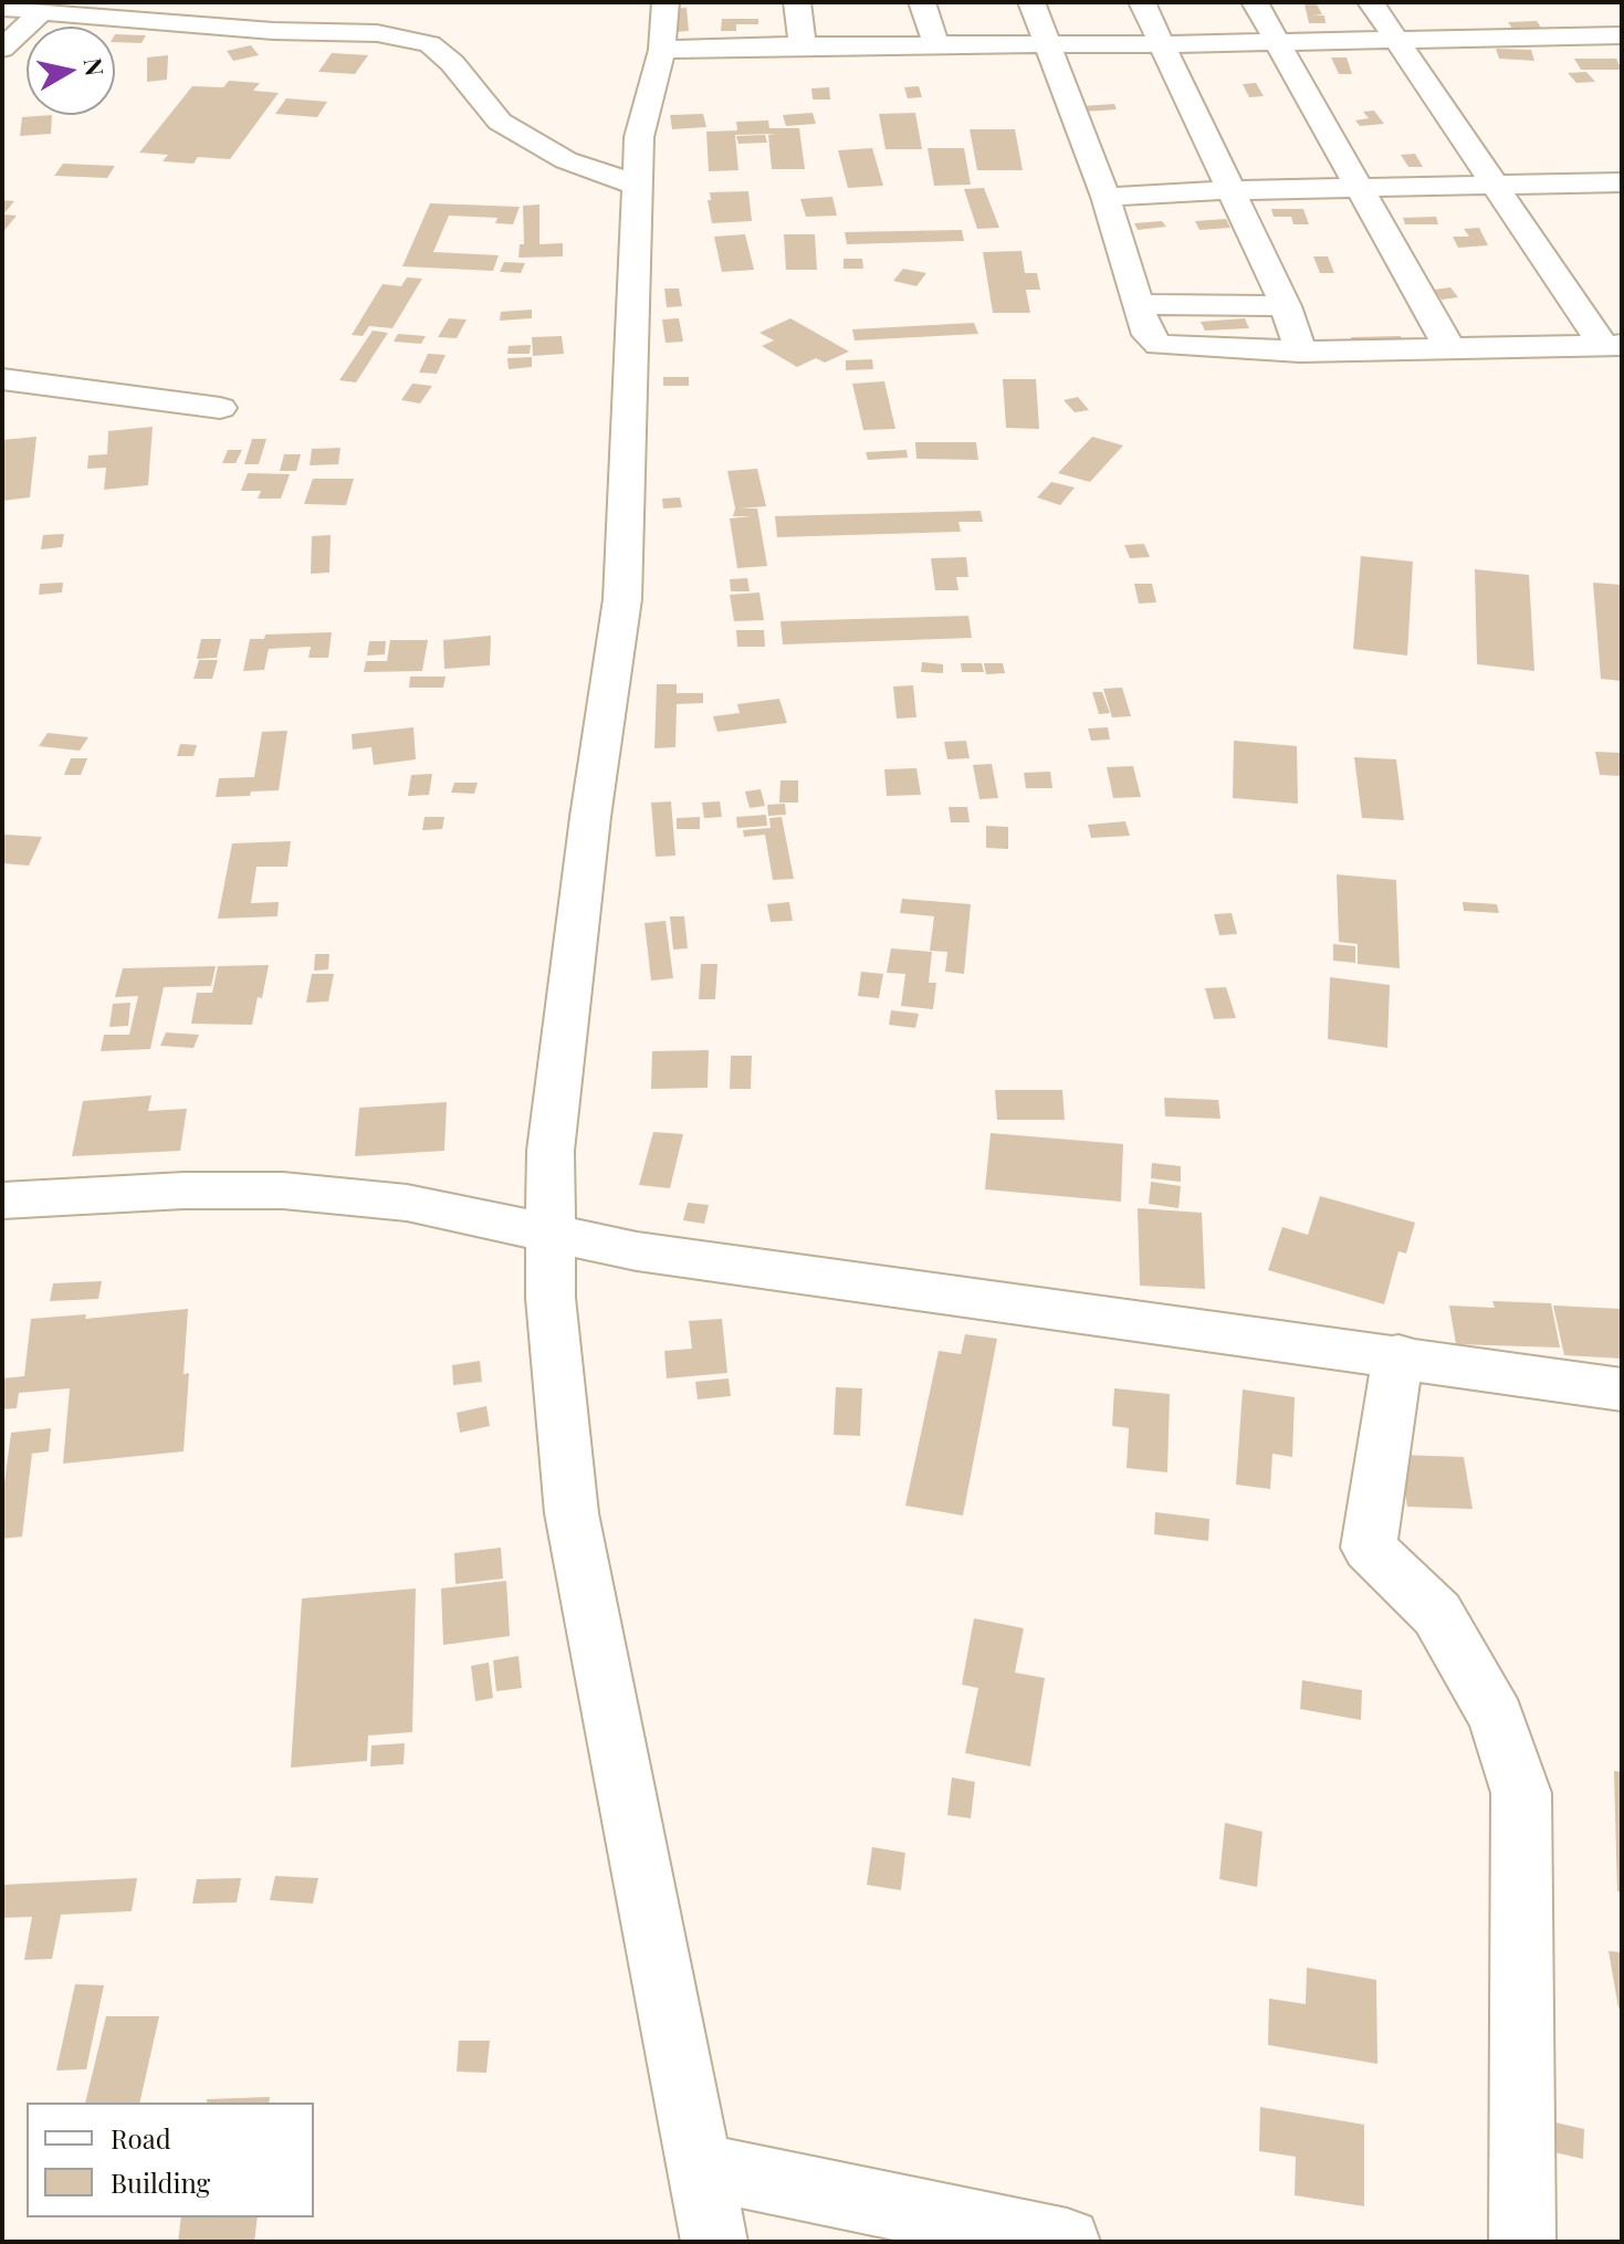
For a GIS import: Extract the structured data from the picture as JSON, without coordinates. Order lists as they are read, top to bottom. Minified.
{"legend":["Road","Building"],"north":"right"}
